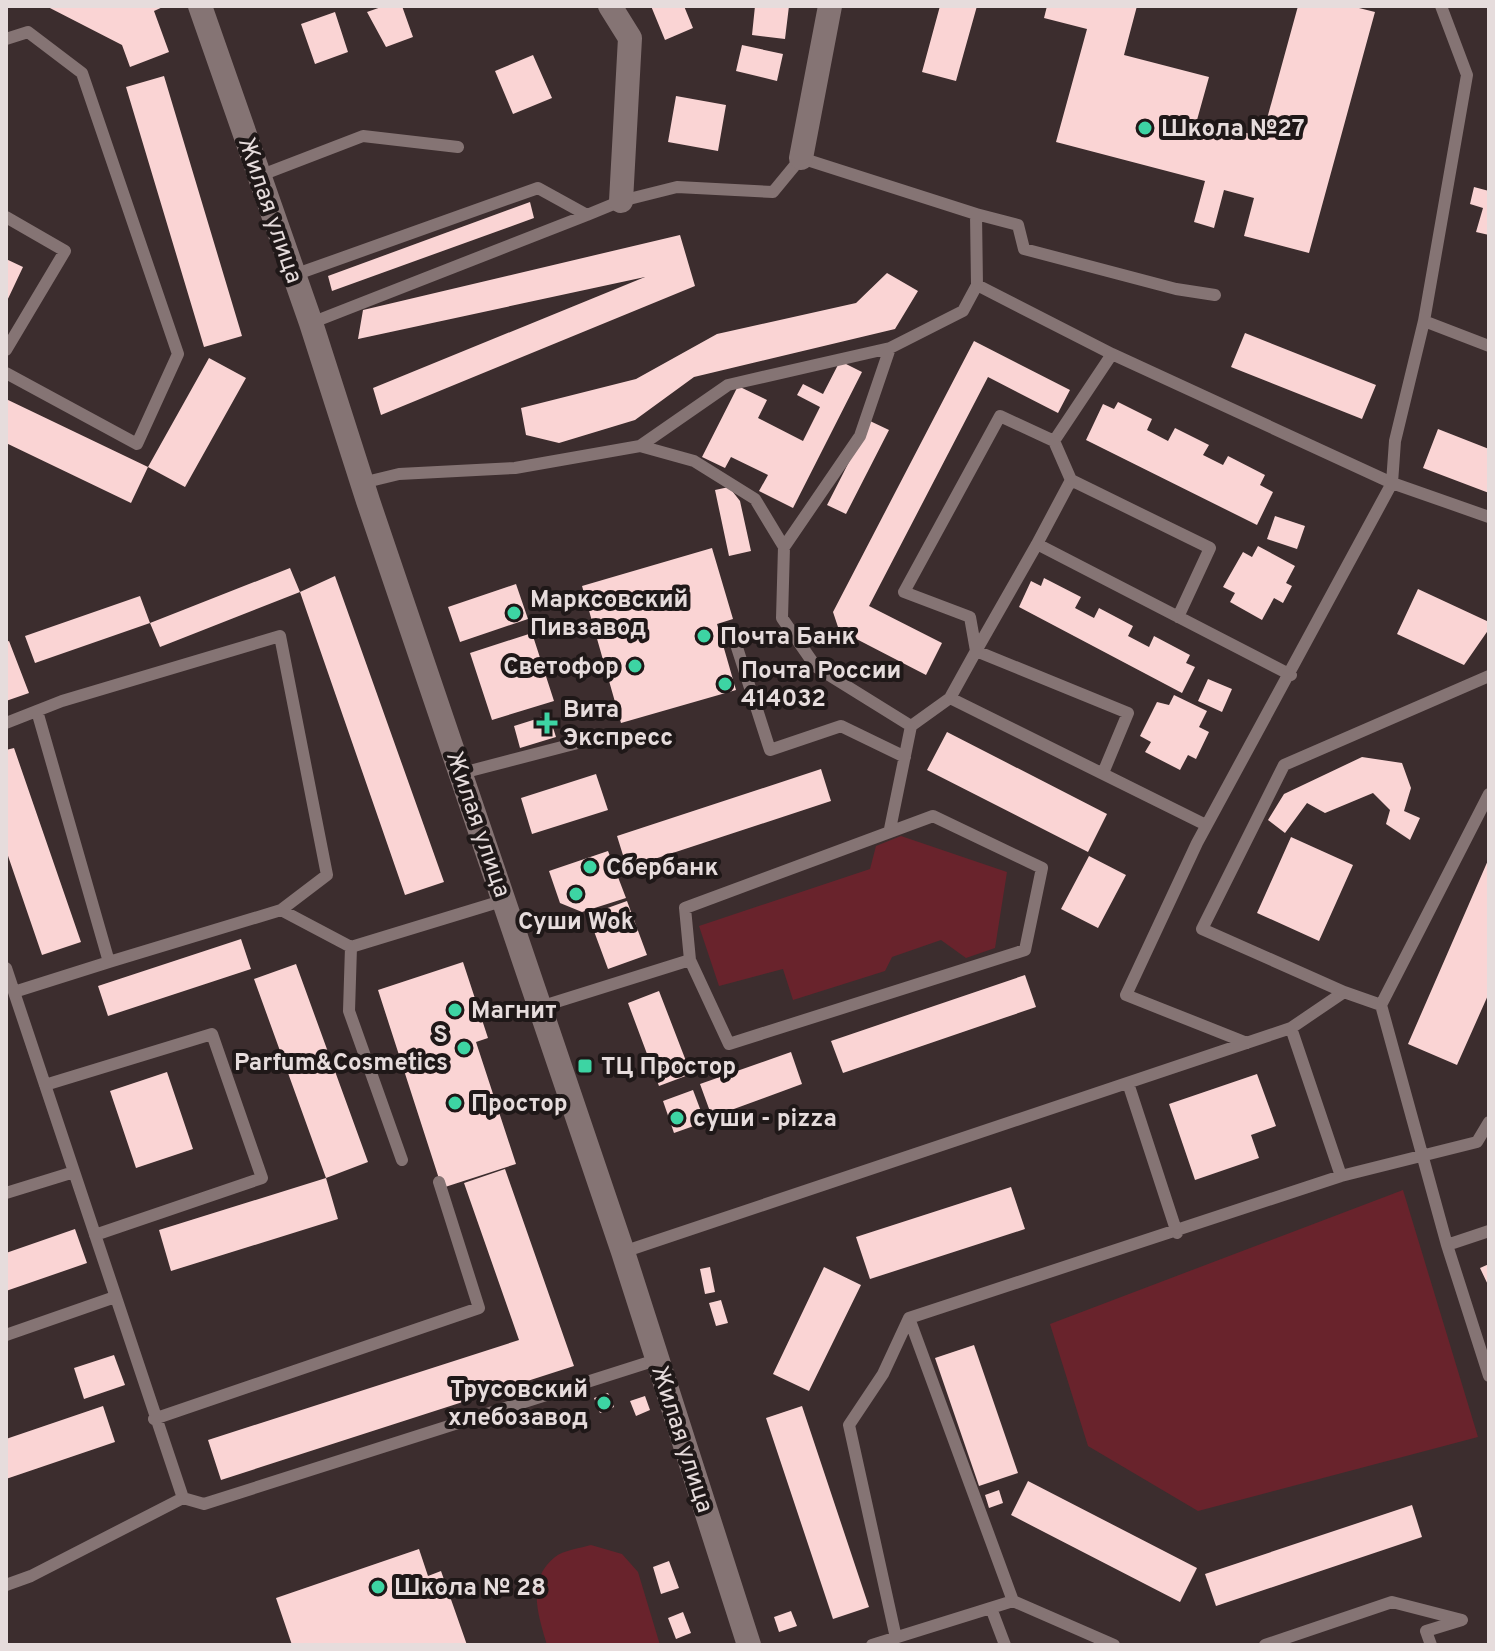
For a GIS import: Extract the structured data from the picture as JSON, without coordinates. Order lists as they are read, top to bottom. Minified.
{"streets":{"street":["Жилая улица"]},"places":{"other":["Школа №27","Марксовский Пивзавод","Почта Банк","Светофор","Почта России 414032","Сбербанк","Суши Wok","Магнит","S Parfum&Cosmetics","Простор","суши - pizza","Трусовский хлебозавод","Школа № 28"],"health":["Вита Экспресс"],"transit":["ТЦ Простор"]}}
